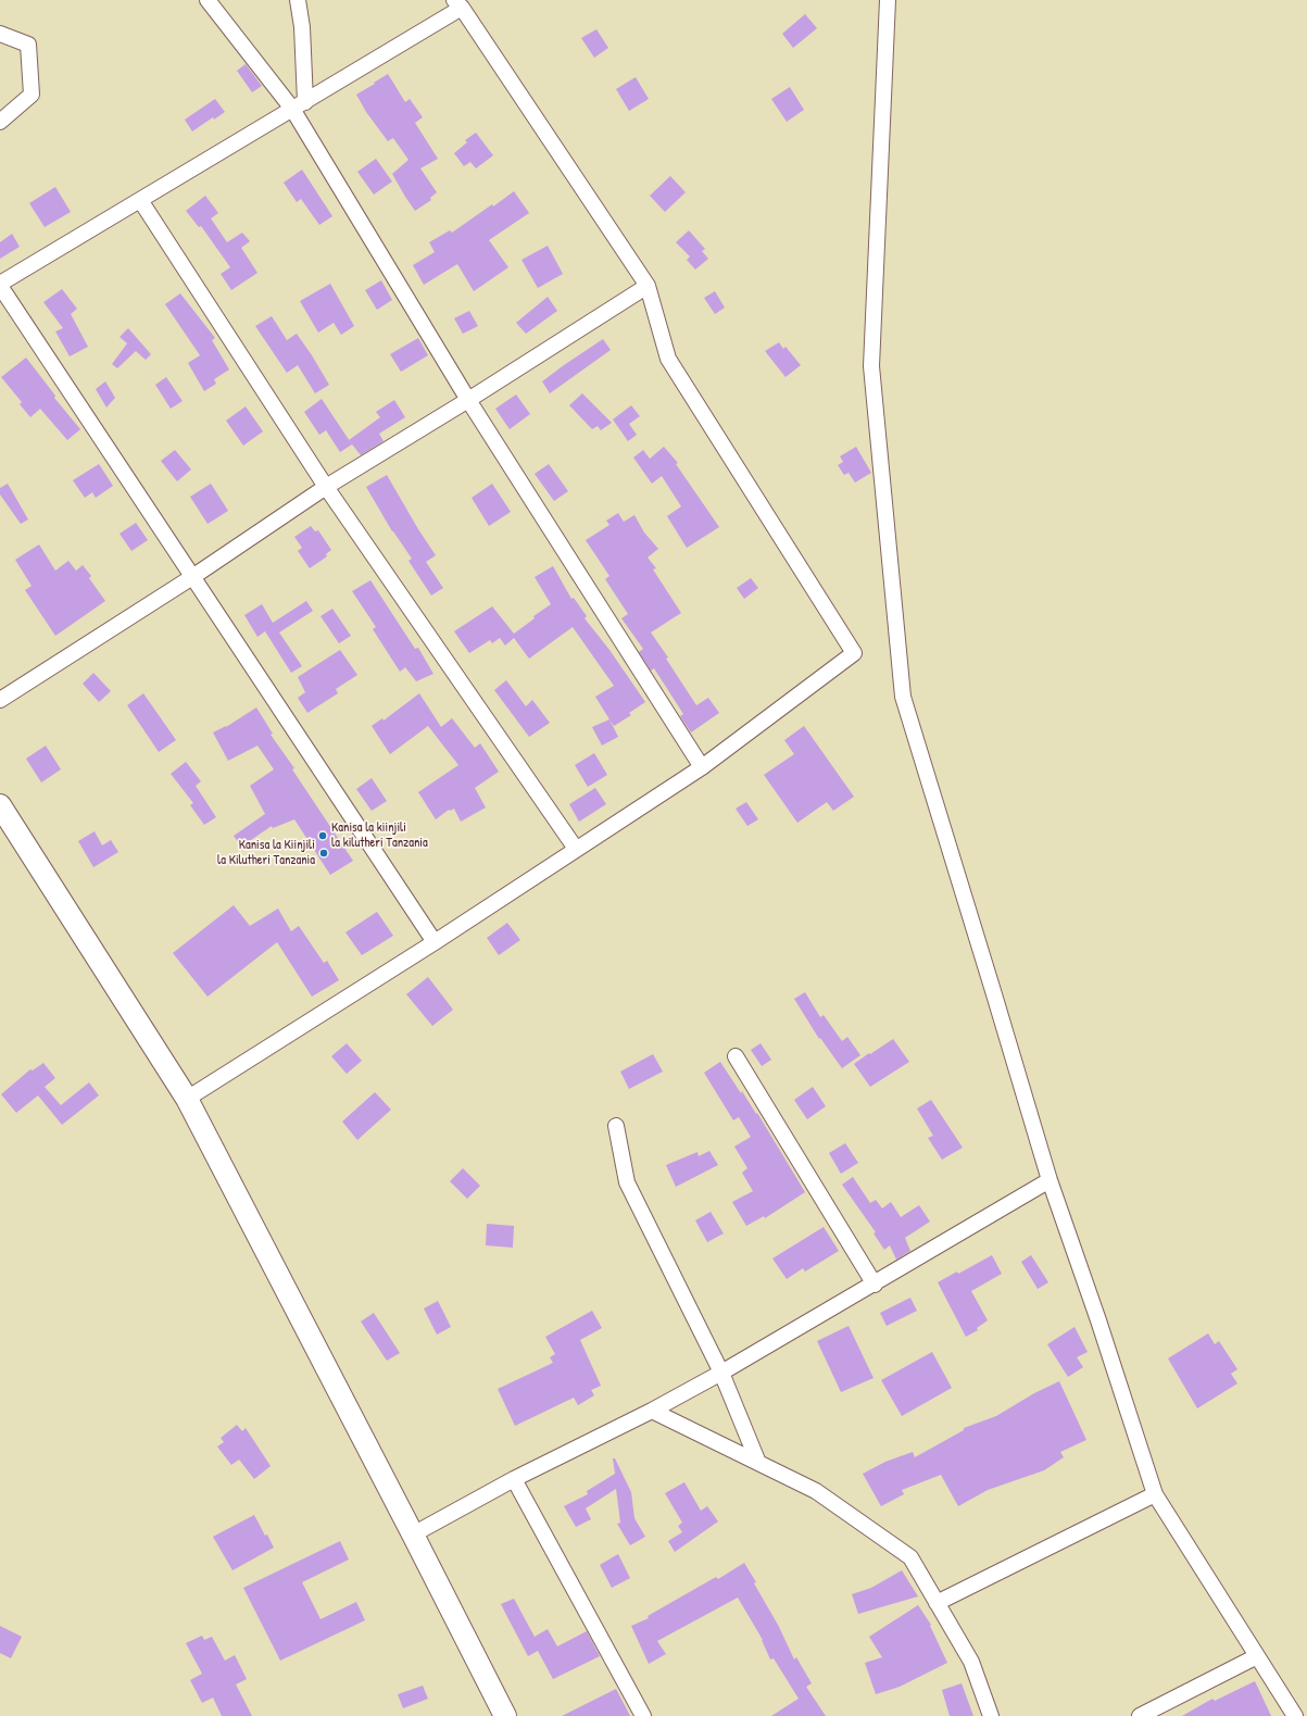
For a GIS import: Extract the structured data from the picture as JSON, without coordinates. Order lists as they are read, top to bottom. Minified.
{"places":["Kanisa la kiinjili la kilutheri Tanzania","Kanisa la Kiinjili la Kilutheri Tanzania"]}
